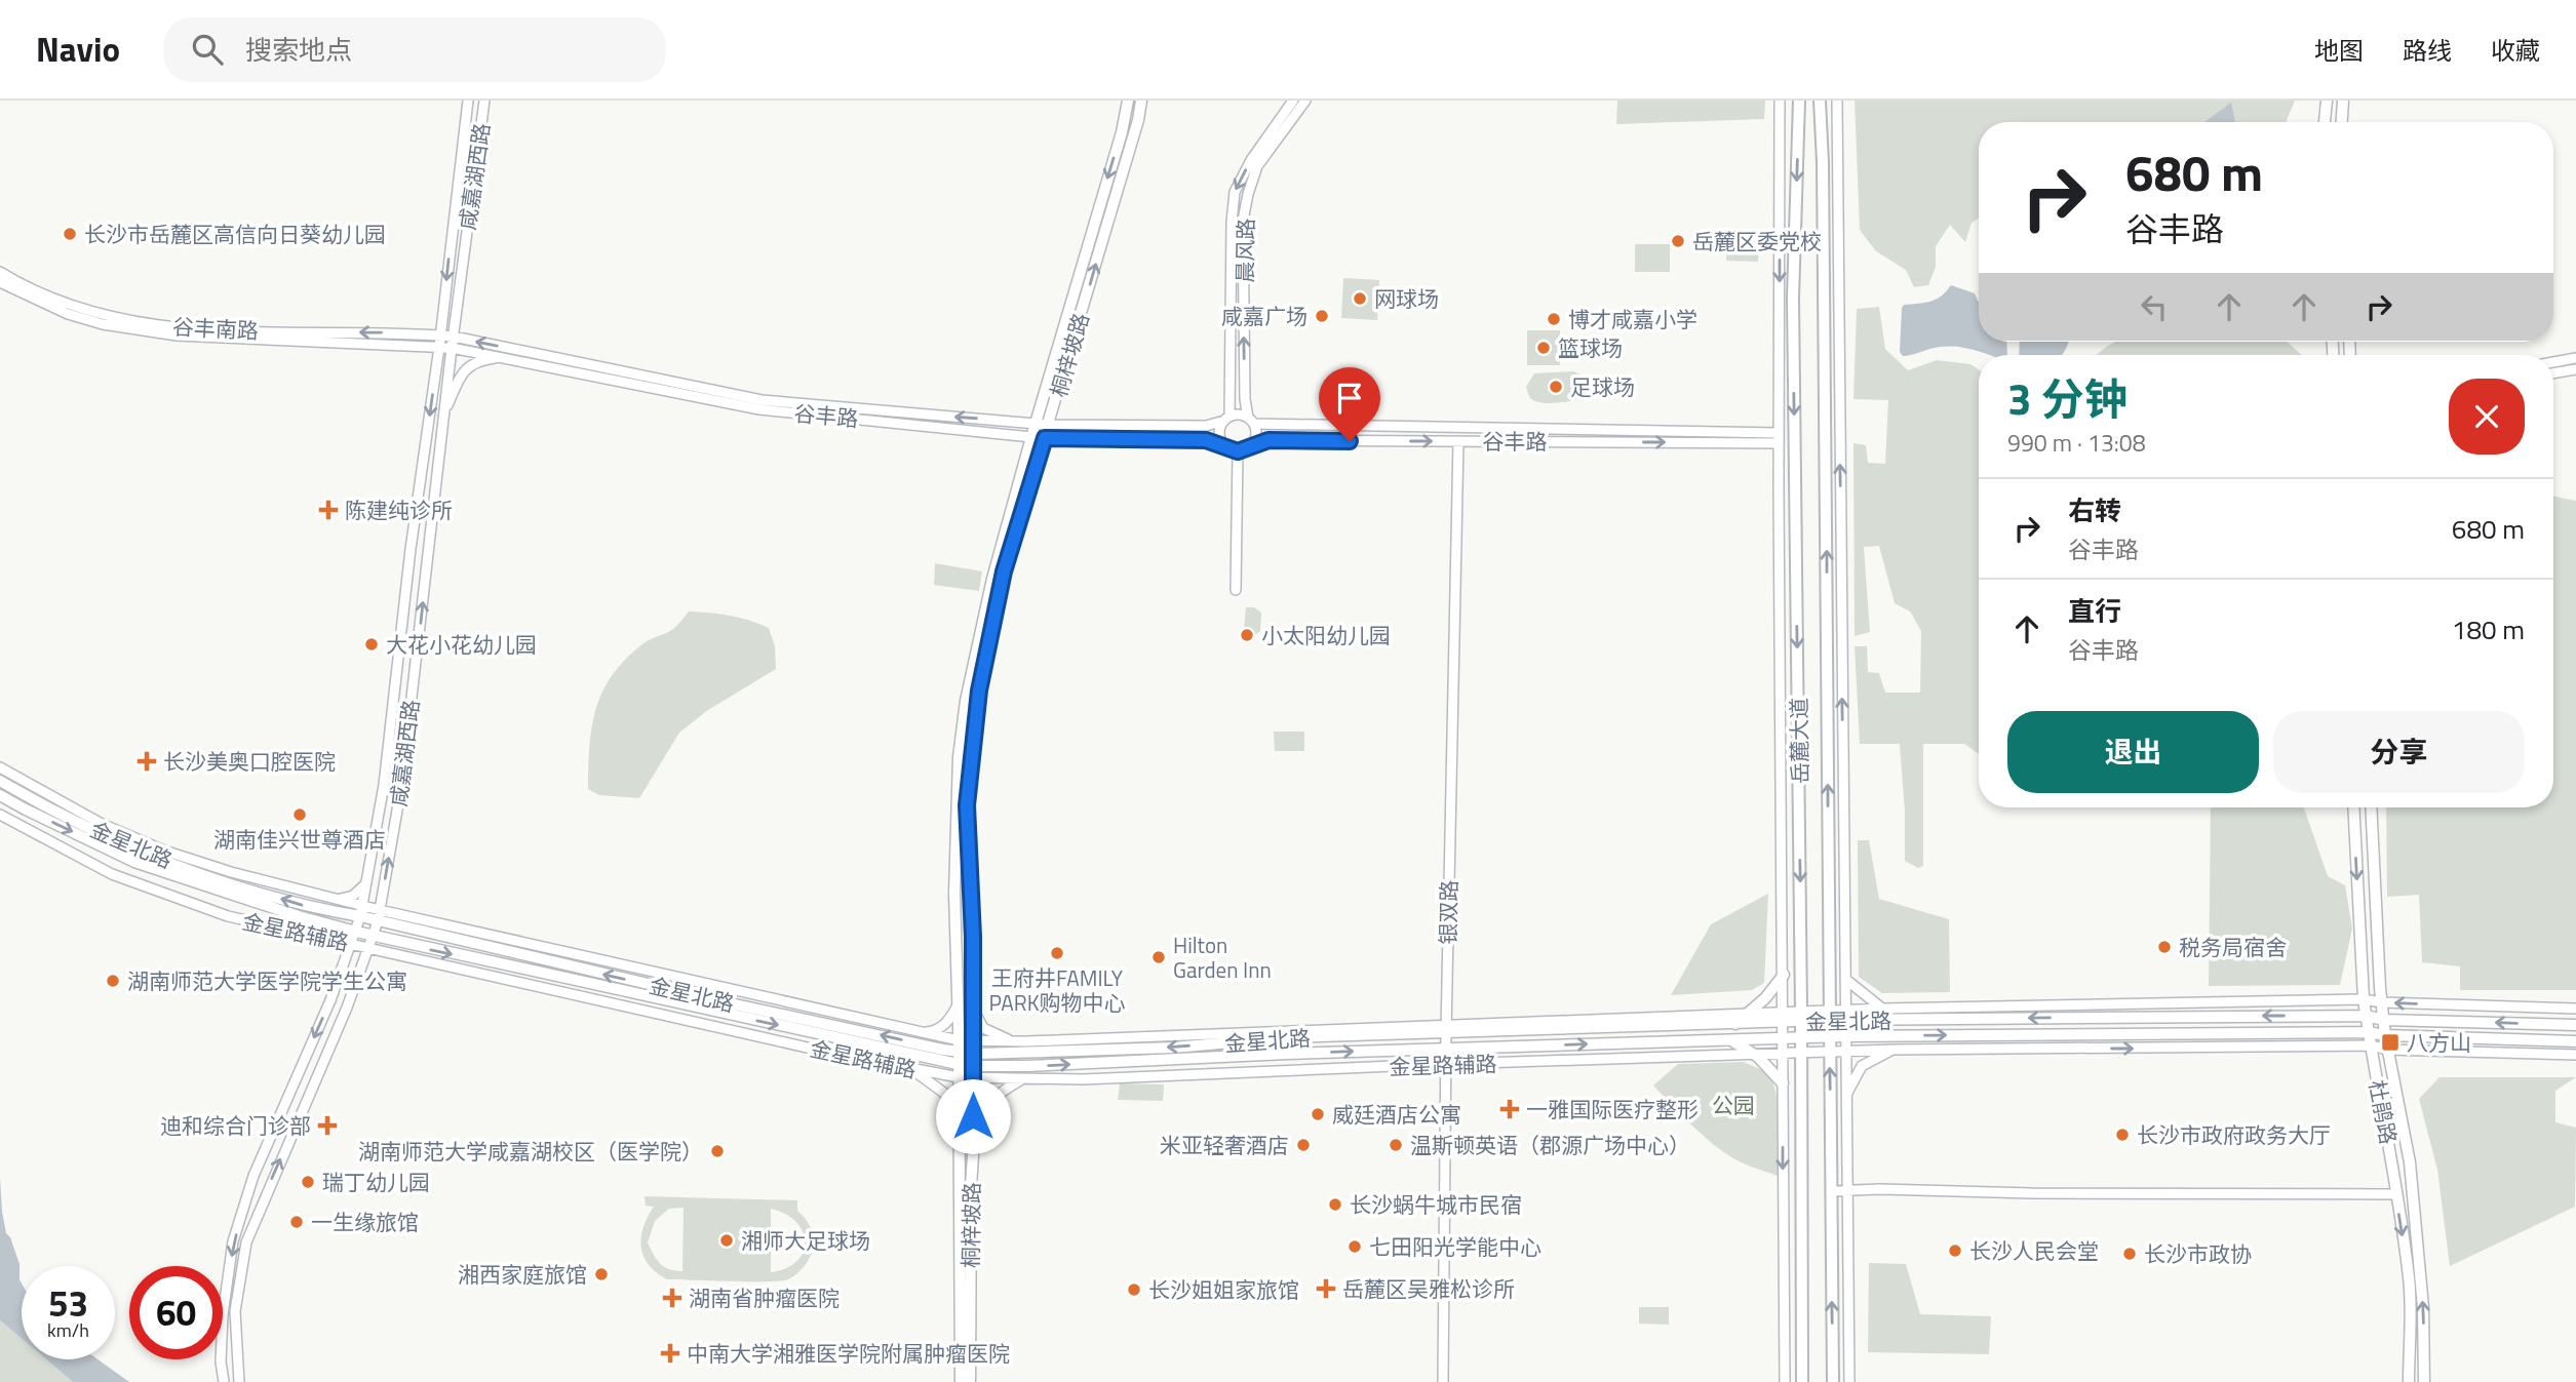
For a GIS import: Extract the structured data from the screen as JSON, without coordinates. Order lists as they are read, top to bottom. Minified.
{"streets":{"highway":["岳麓大道"],"main road":["桐梓坡路","金星北路","杜鹃路"],"street":["咸嘉湖西路","晨风路","谷丰南路","谷丰路","银双路","金星路辅路"]},"crossings":[["咸嘉湖西路","谷丰南路"],["咸嘉湖西路","谷丰路"],["咸嘉湖西路","金星北路"],["咸嘉湖西路","金星路辅路"],["晨风路","谷丰路"],["谷丰南路","谷丰路"],["桐梓坡路","谷丰路"],["桐梓坡路","金星北路"],["桐梓坡路","金星路辅路"],["谷丰路","银双路"],["岳麓大道","金星北路"],["岳麓大道","金星路辅路"],["金星北路","银双路"],["金星北路","金星路辅路"],["金星北路","杜鹃路"],["银双路","金星路辅路"],["金星路辅路","杜鹃路"]],"parks":["公园"],"places":{"other":["长沙市岳麓区高信向日葵幼儿园","岳麓区委党校","网球场","咸嘉广场","博才咸嘉小学","篮球场","足球场","小太阳幼儿园","大花小花幼儿园","湖南佳兴世尊酒店","税务局宿舍","王府井FAMILY PARK购物中心","Hilton Garden Inn","湖南师范大学医学院学生公寓","威廷酒店公寓","长沙市政府政务大厅","米亚轻奢酒店","温斯顿英语（郡源广场中心）","湖南师范大学咸嘉湖校区（医学院）","瑞丁幼儿园","长沙蜗牛城市民宿","一生缘旅馆","湘师大足球场","七田阳光学能中心","长沙人民会堂","长沙市政协","湘西家庭旅馆","长沙姐姐家旅馆"],"health":["陈建纯诊所","长沙美奥口腔医院","一雅国际医疗整形","迪和综合门诊部","岳麓区吴雅松诊所","湖南省肿瘤医院","中南大学湘雅医学院附属肿瘤医院"],"transit":["八方山"]},"page":{"header":"Navio","search":"搜索地点","nav":["地图","路线","收藏"],"turn":["680 m","谷丰路"],"heading":["3 分钟","990 m · 13:08"],"list":[{"name":"右转","note":"谷丰路","value":"680 m"},{"name":"直行","note":"谷丰路","value":"180 m"}],"buttons":["退出","分享"],"speed":"53 km/h","limit":"60"}}
